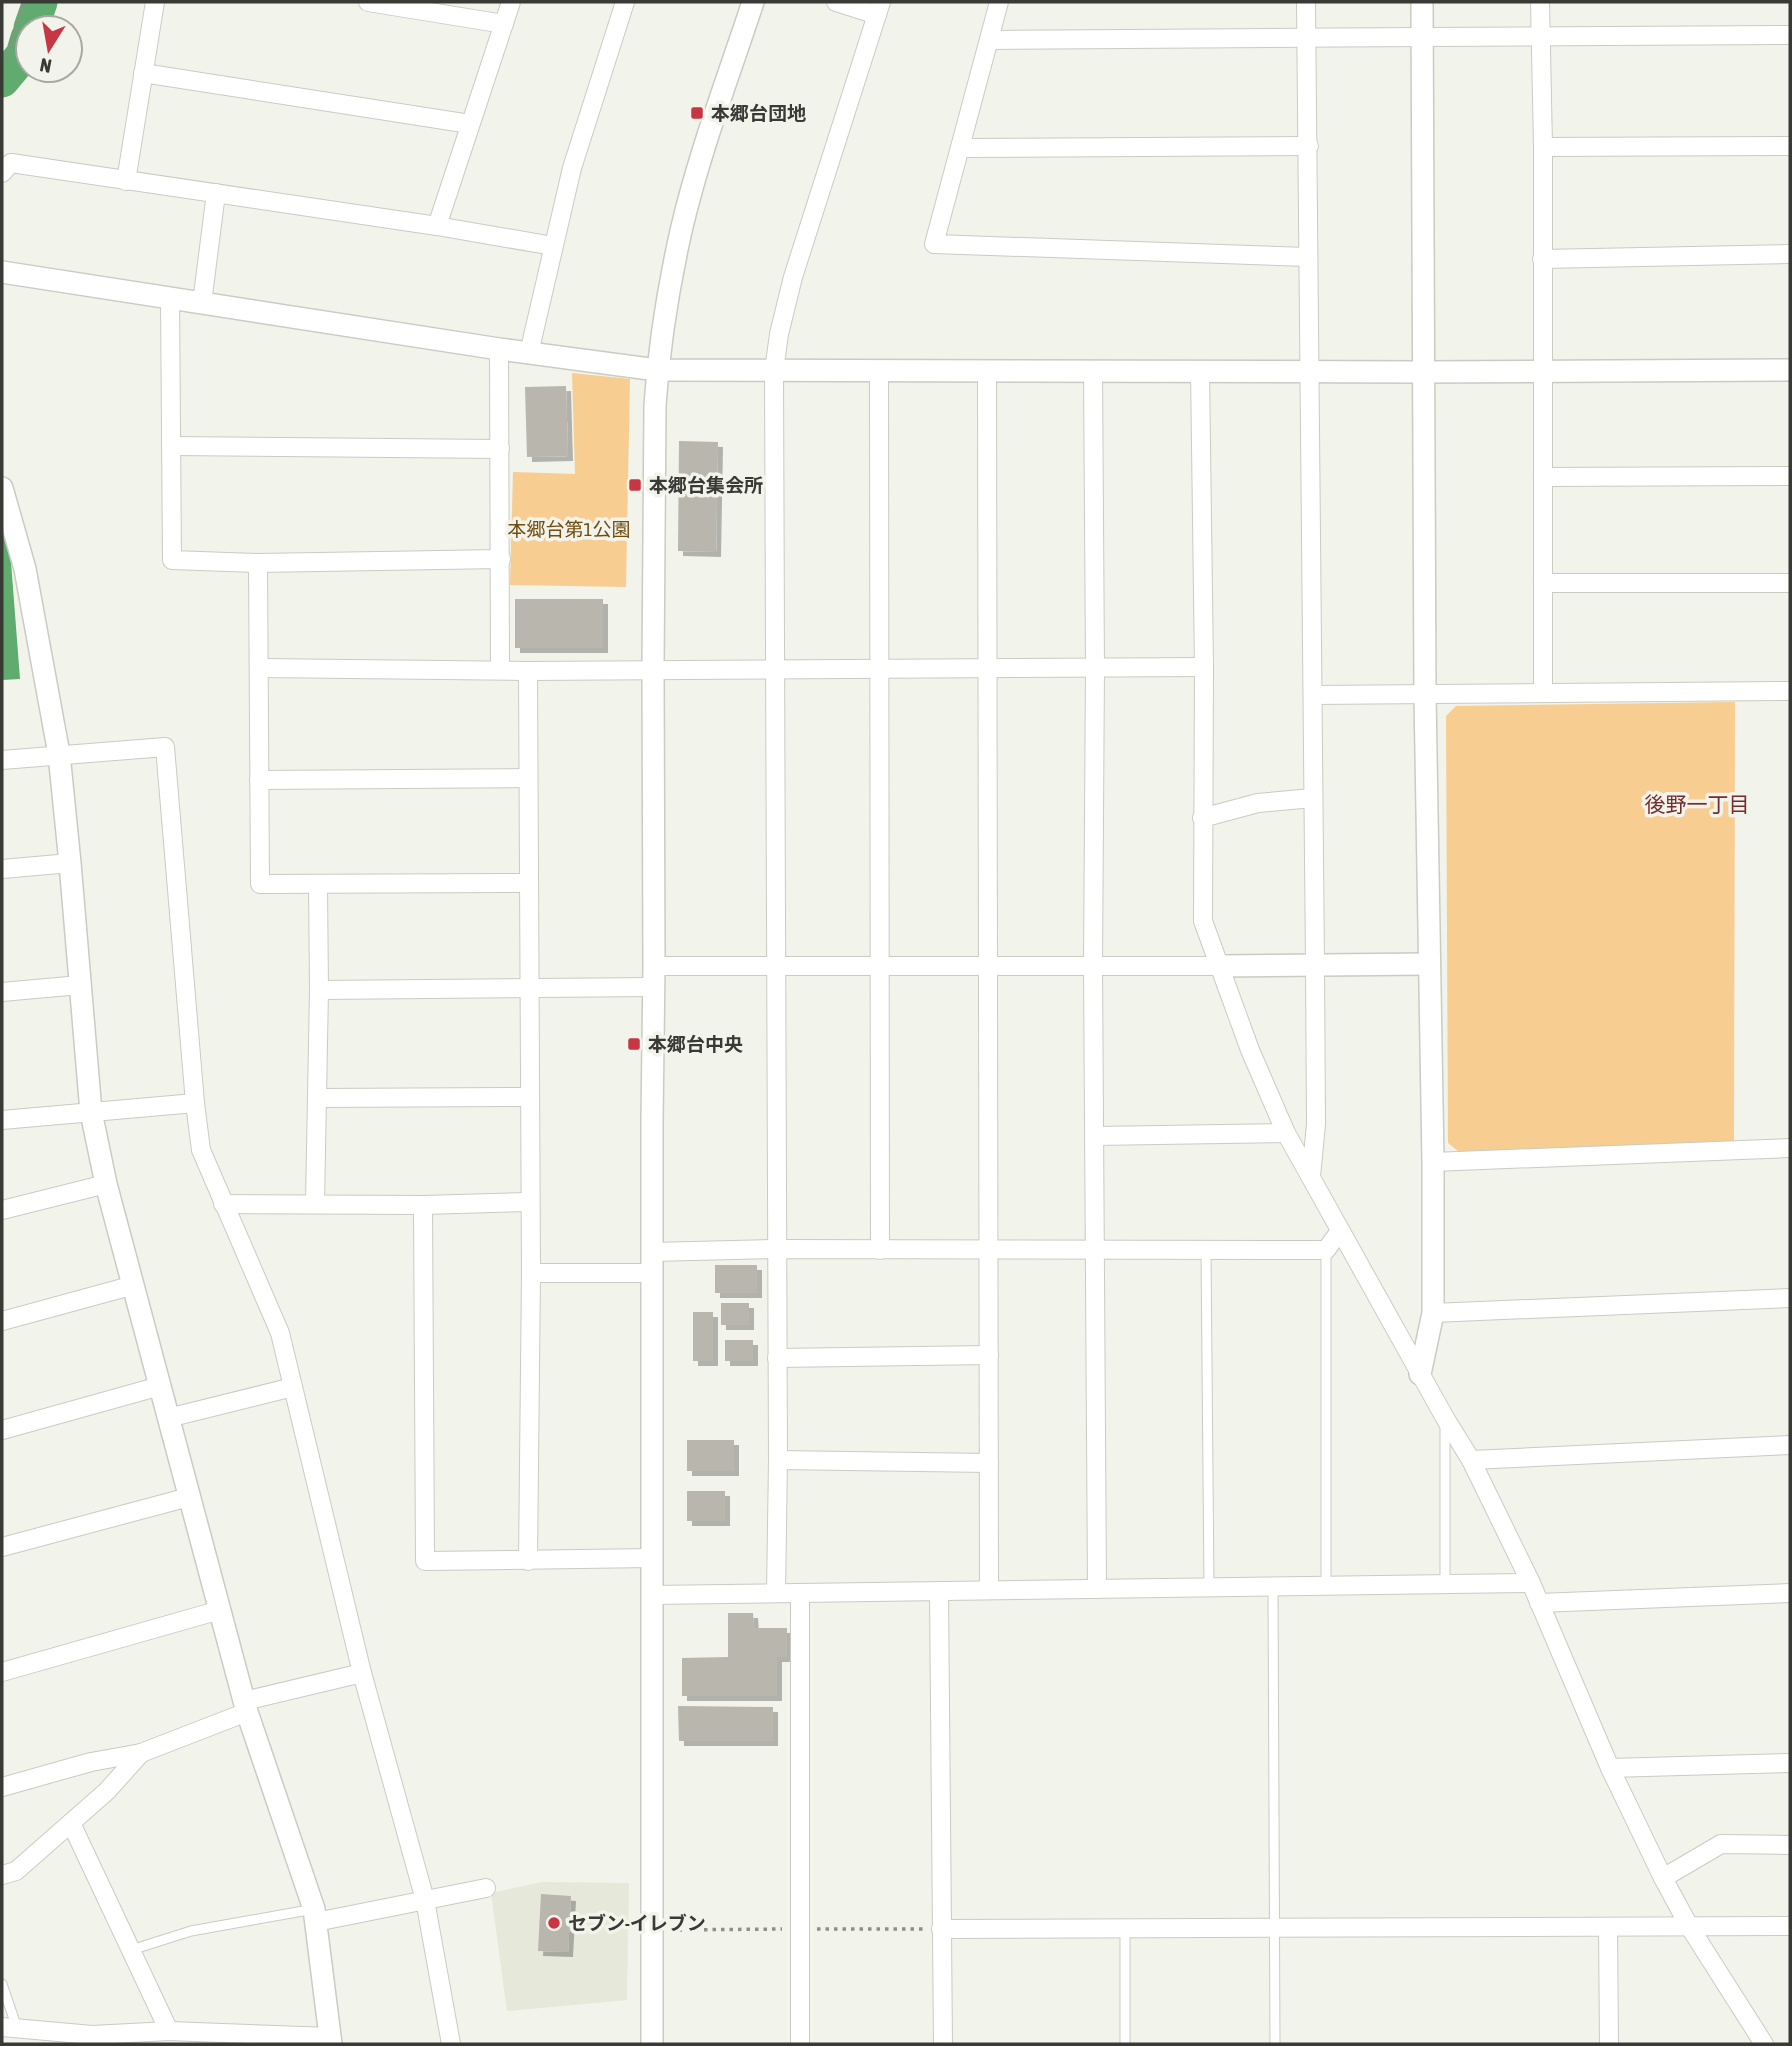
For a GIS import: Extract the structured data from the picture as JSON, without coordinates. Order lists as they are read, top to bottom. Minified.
{"districts":["後野一丁目"],"parks":["本郷台第1公園"],"places":{"transit":["本郷台団地","本郷台集会所","本郷台中央"],"other":["セブン-イレブン"]},"north":"bottom"}
